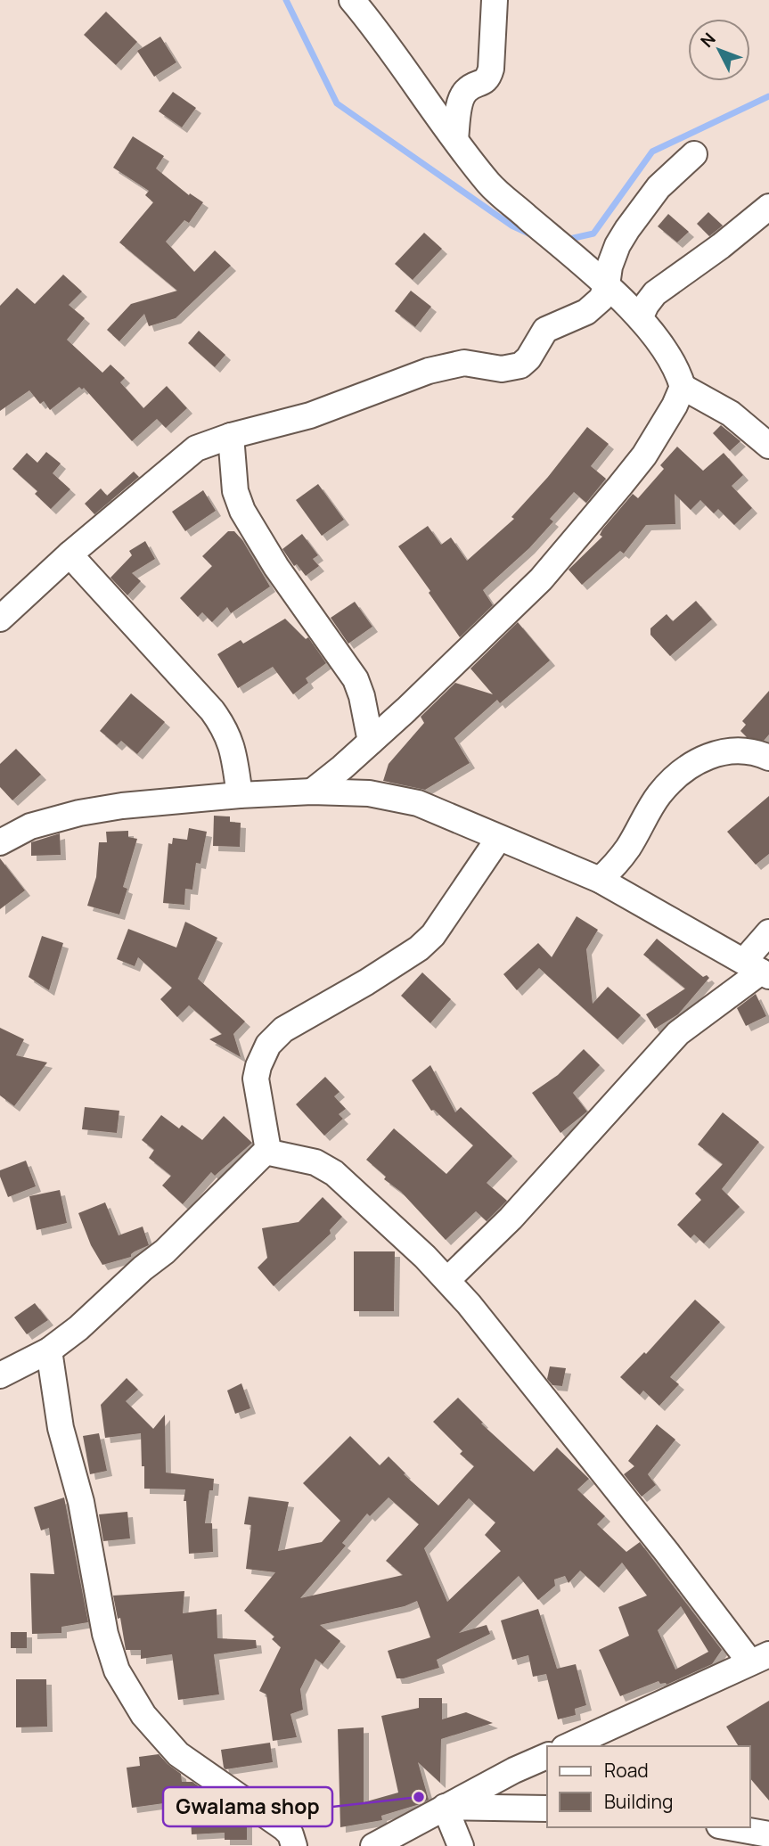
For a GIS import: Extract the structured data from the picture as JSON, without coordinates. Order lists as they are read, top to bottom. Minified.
{"places":["Gwalama shop"],"legend":["Road","Building"],"north":"top left"}
